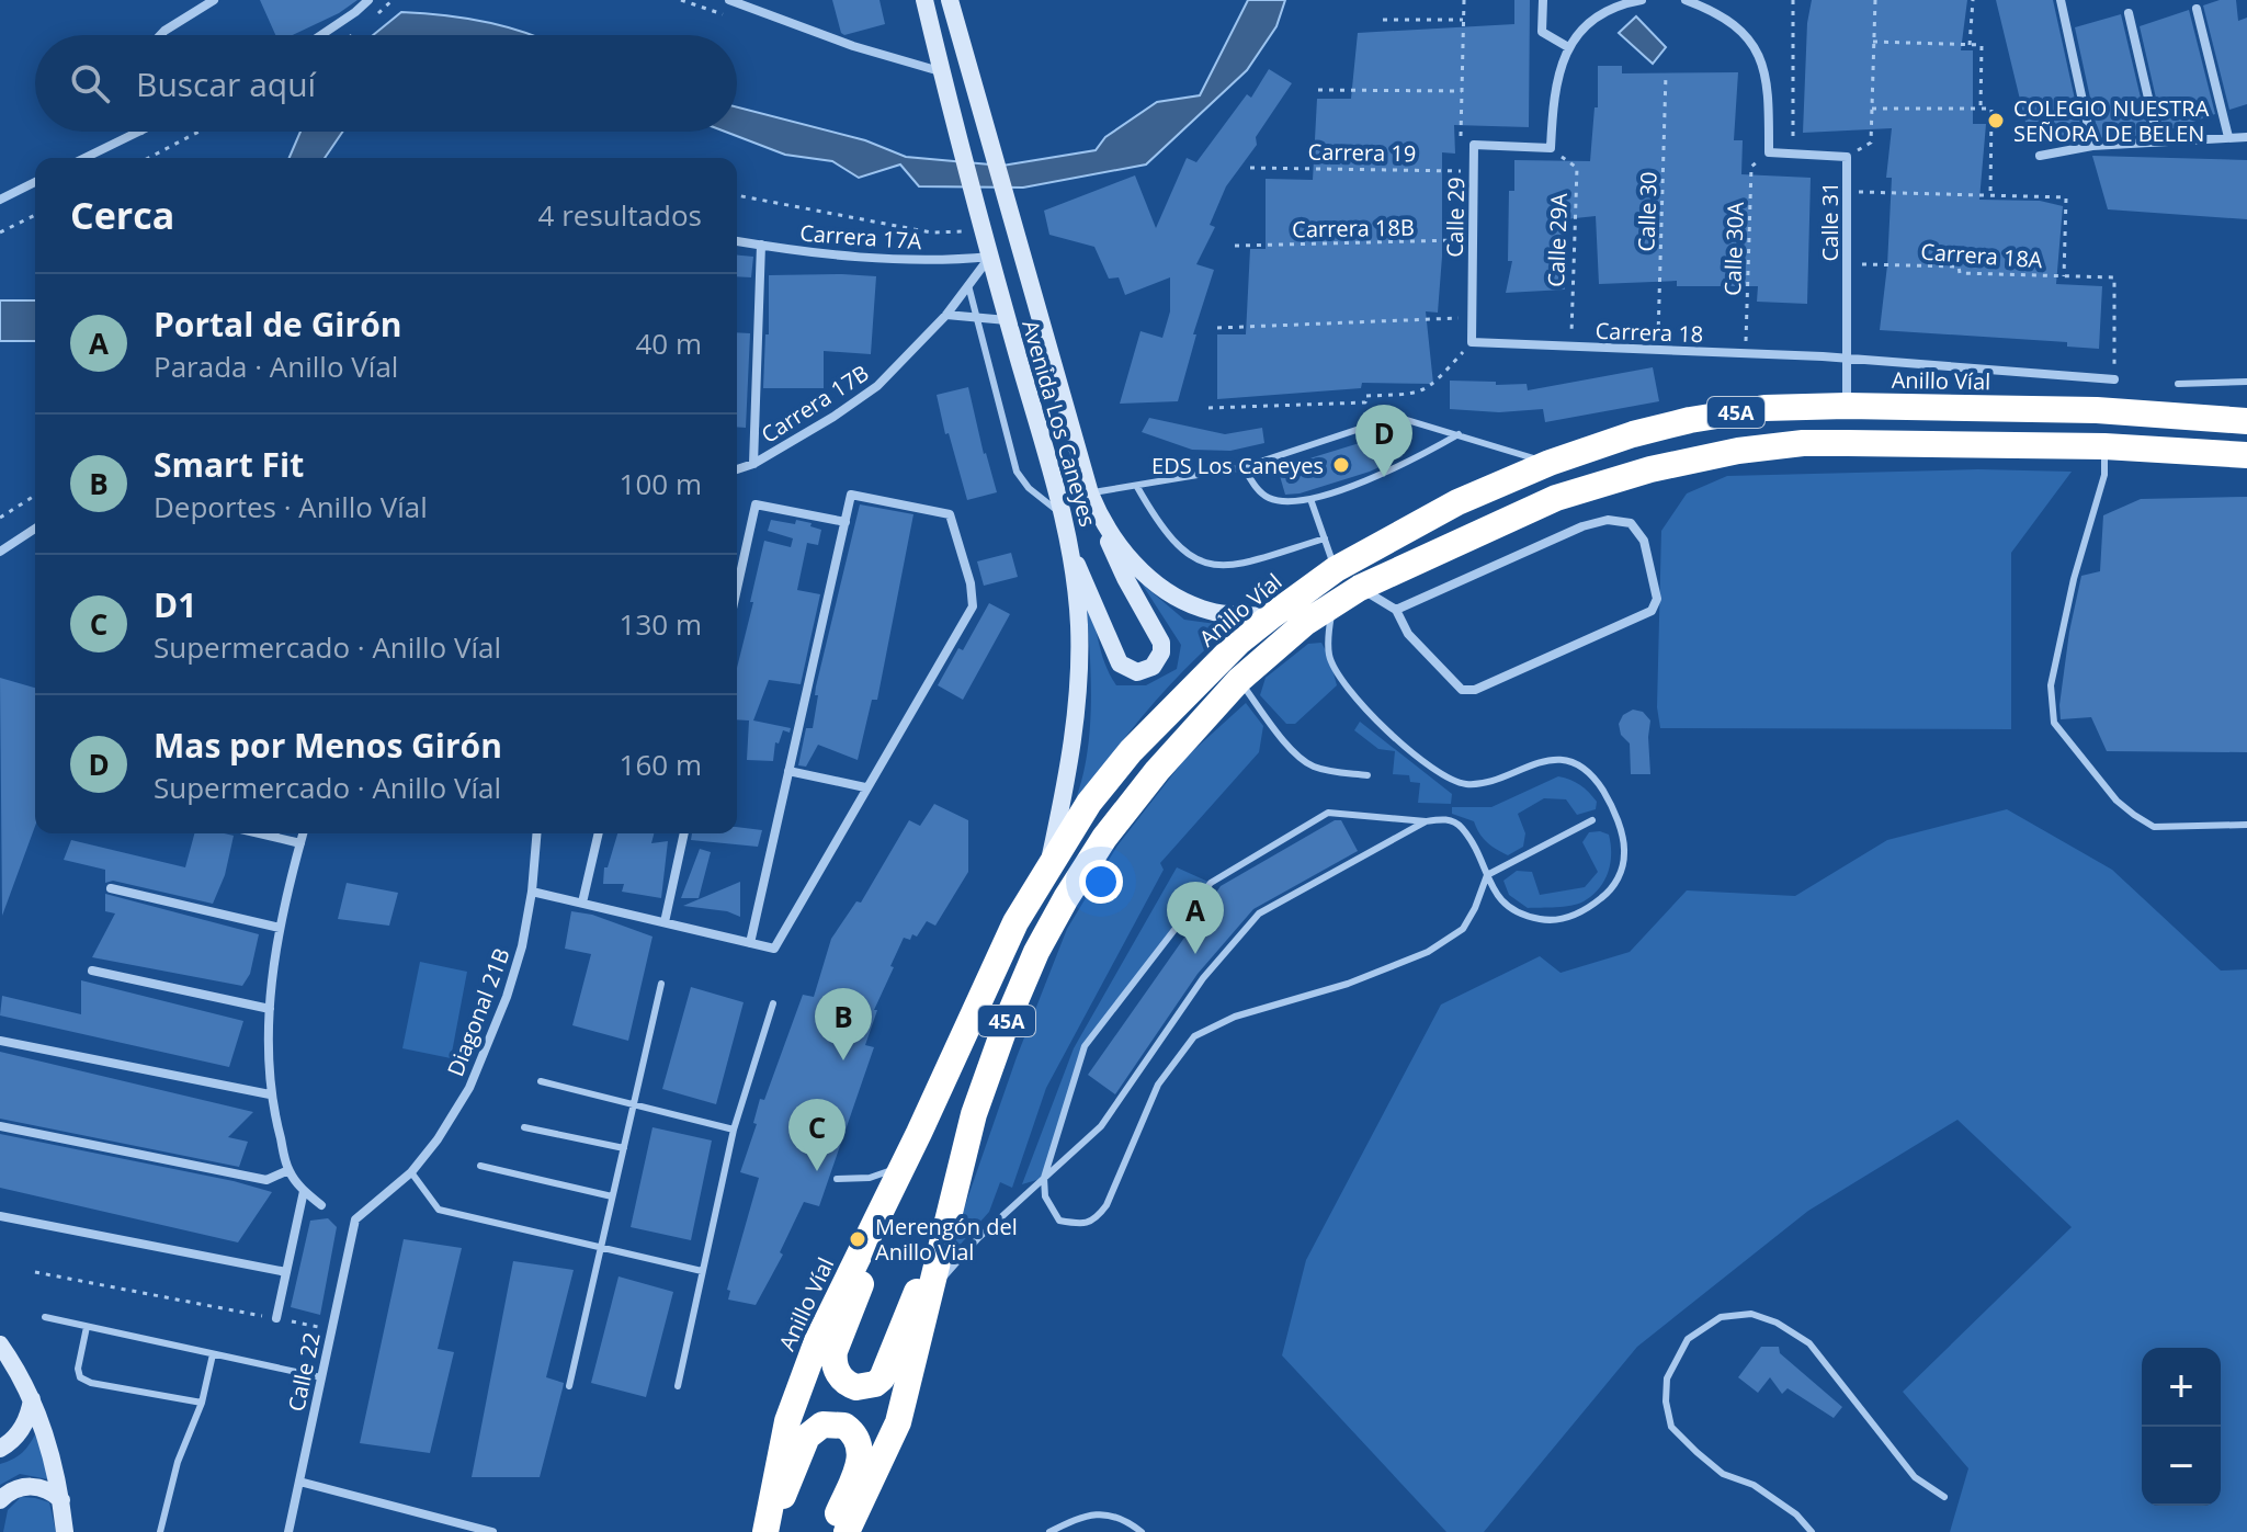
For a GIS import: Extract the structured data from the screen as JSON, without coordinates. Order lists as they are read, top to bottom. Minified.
{"streets":{"highway":["Anillo Víal","45A"],"main road":["Avenida Los Caneyes"],"street":["Calle 29","Calle 31","Carrera 17A","Carrera 18","Carrera 17B","Diagonal 21B","Calle 22"],"path":["Carrera 19","Calle 30","Carrera 18B","Calle 29A","Calle 30A","Carrera 18A"]},"crossings":[["Carrera 19","Calle 29"],["Calle 30","Carrera 18"],["Calle 29","Carrera 18B"],["Calle 29","Carrera 18"],["Calle 31","Carrera 18A"],["Calle 31","Carrera 18"],["Calle 31","Anillo Víal"],["Carrera 17A","Carrera 17B"],["Carrera 17A","Avenida Los Caneyes"],["Calle 29A","Carrera 18"],["Calle 30A","Carrera 18"],["Carrera 18A","Carrera 18"],["Anillo Víal","Avenida Los Caneyes"],["Carrera 17B","Avenida Los Caneyes"],["Diagonal 21B","Calle 22"]],"places":["COLEGIO NUESTRA SEÑORA DE BELEN","EDS Los Caneyes","Merengón del Anillo Vial"],"page":{"search":"Buscar aquí","heading":["Cerca","4 resultados"],"list":[{"mark":"A","name":"Portal de Girón","note":"Parada · Anillo Víal","value":"40 m"},{"mark":"B","name":"Smart Fit","note":"Deportes · Anillo Víal","value":"100 m"},{"mark":"C","name":"D1","note":"Supermercado · Anillo Víal","value":"130 m"},{"mark":"D","name":"Mas por Menos Girón","note":"Supermercado · Anillo Víal","value":"160 m"}],"pins":["D","A","B","C"],"map_buttons":["+","−"]}}
